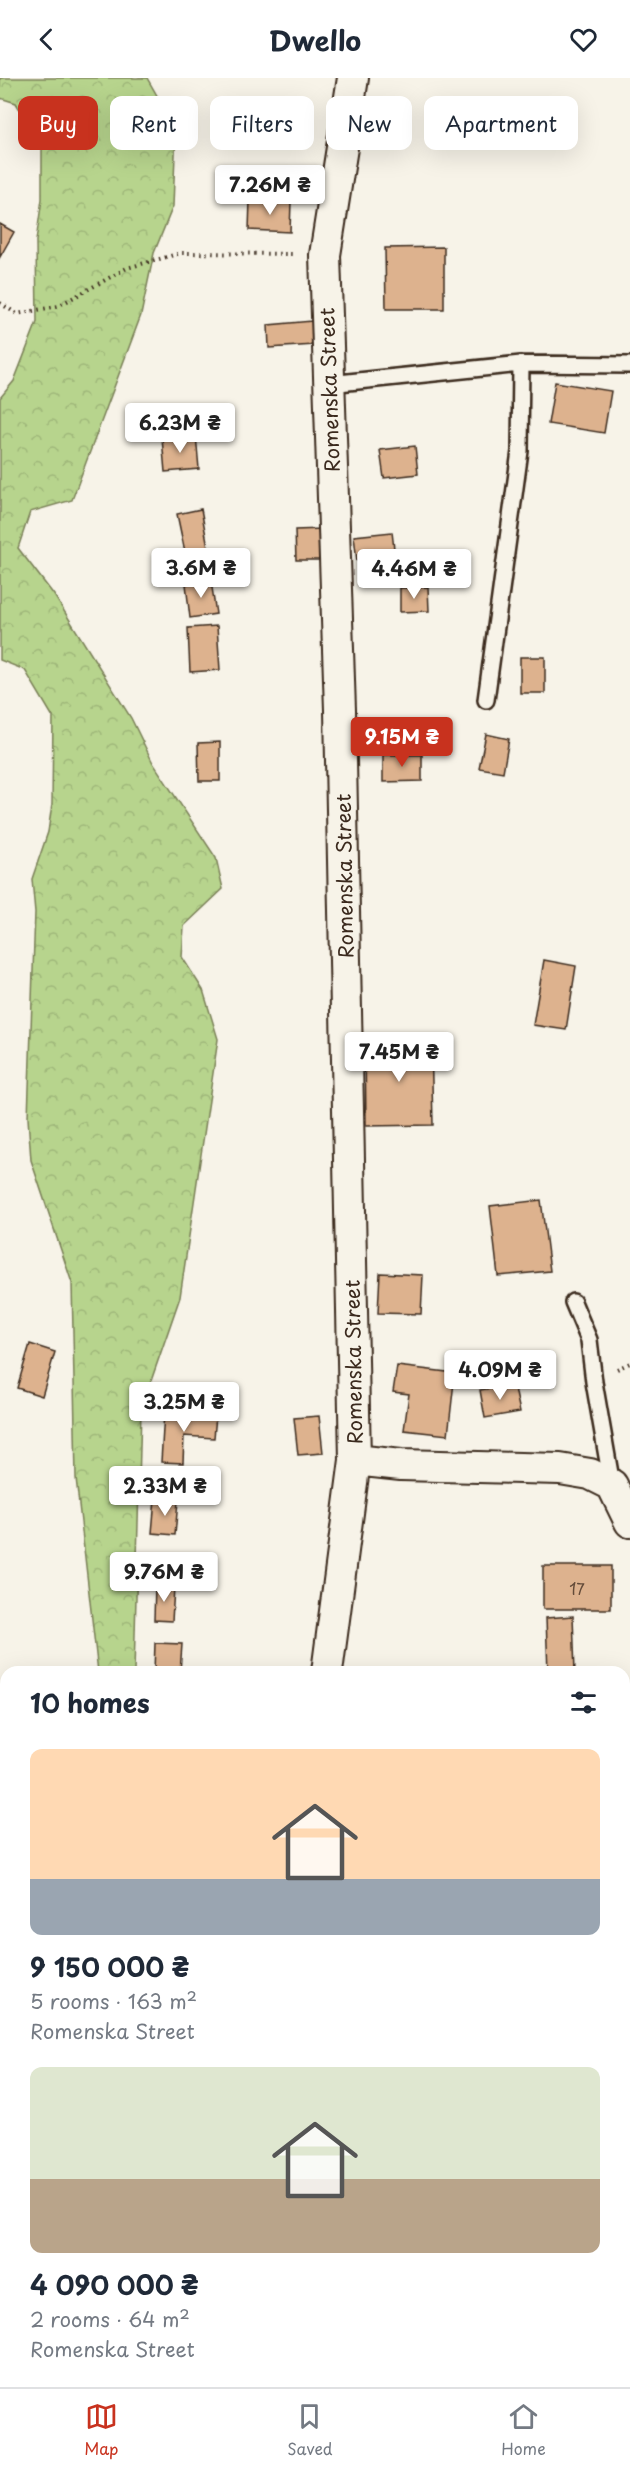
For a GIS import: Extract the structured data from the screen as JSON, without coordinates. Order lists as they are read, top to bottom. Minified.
{"streets":{"street":["Romenska Street"]},"house_numbers":["17"],"page":{"header":"Dwello","chip":["Buy","Rent","Filters","New","Apartment"],"price":["7.26M ₴","6.23M ₴","3.6M ₴","4.46M ₴","9.15M ₴","7.45M ₴","4.09M ₴","3.25M ₴","2.33M ₴","9.76M ₴"],"heading":"10 homes","list":[{"name":"9 150 000 ₴","note":"5 rooms · 163 m² · Romenska Street"},{"name":"4 090 000 ₴","note":"2 rooms · 64 m² · Romenska Street"}],"tabs":["Map","Saved","Home"]}}
